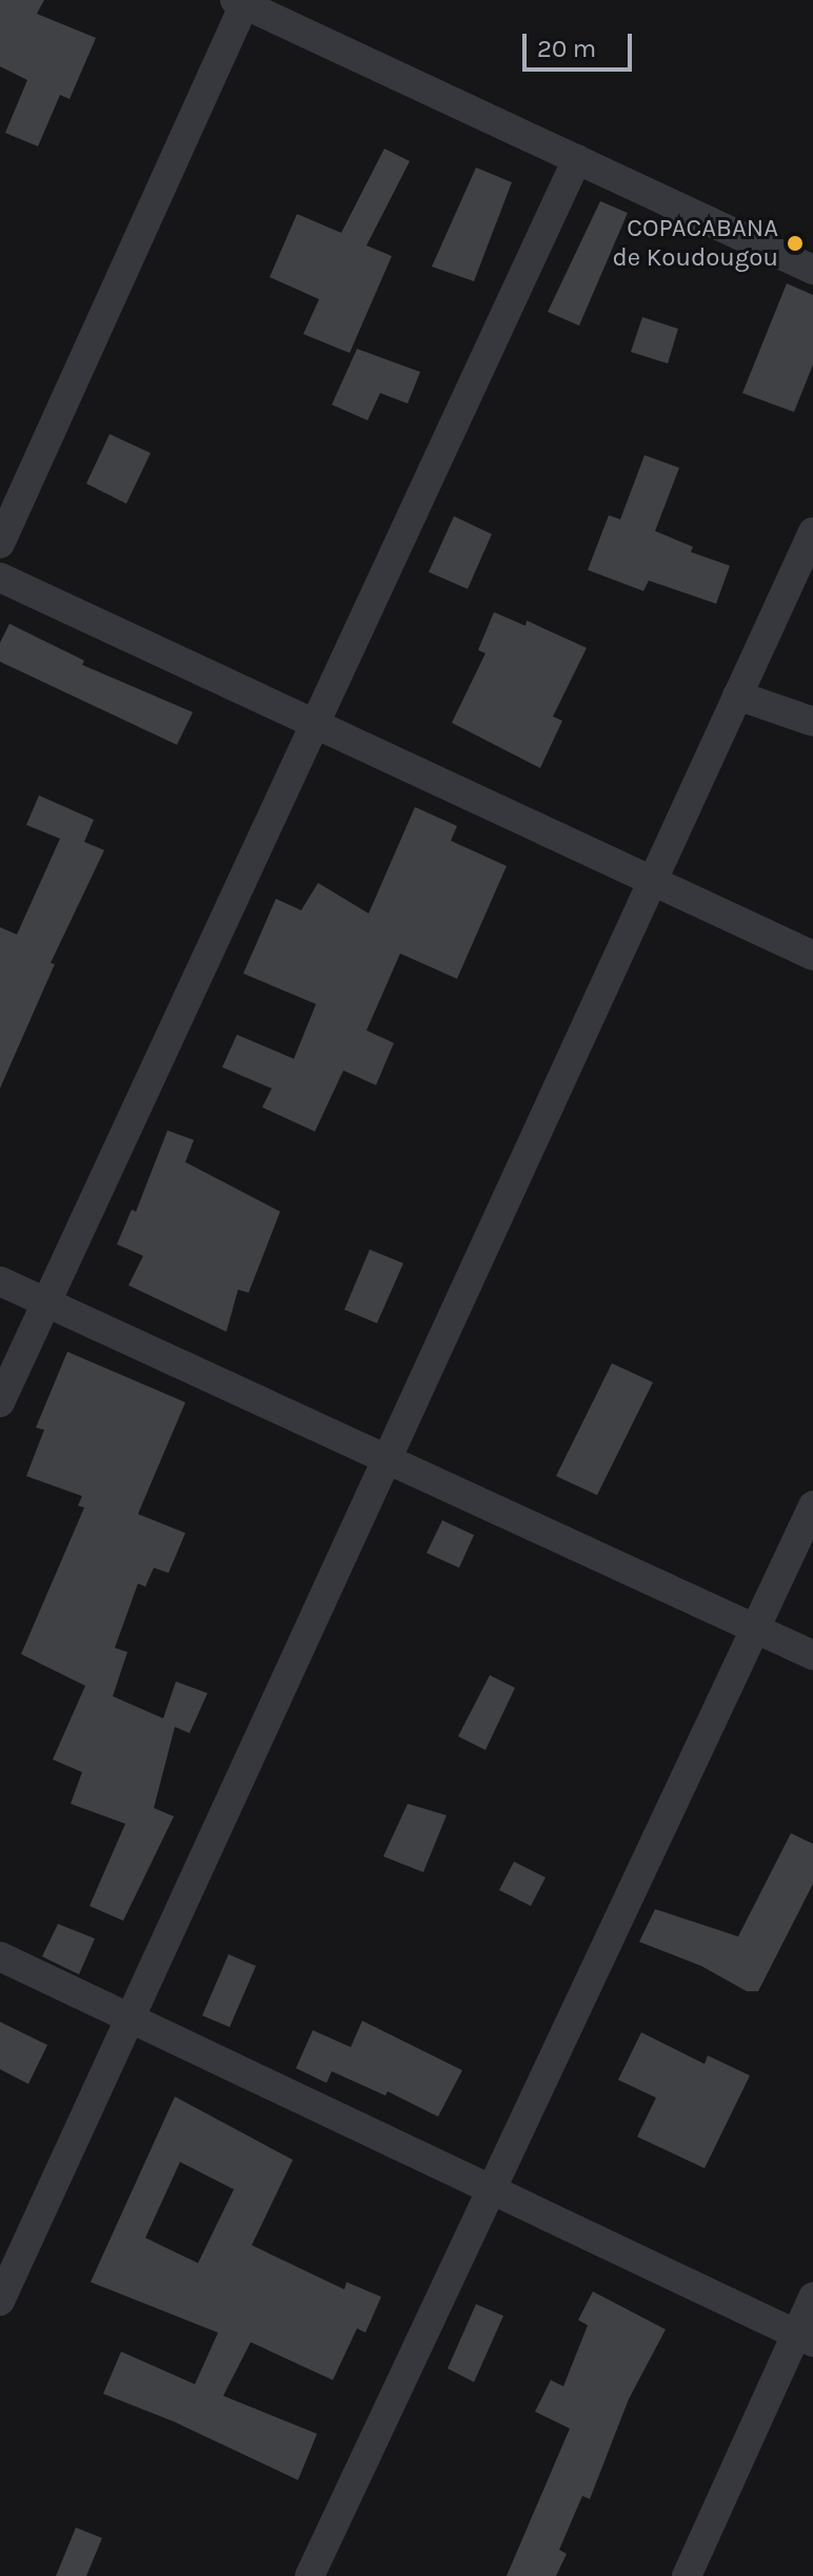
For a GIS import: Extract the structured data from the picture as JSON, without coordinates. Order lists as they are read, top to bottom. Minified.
{"places":["COPACABANA de Koudougou"],"scale_bar":"20 m"}
